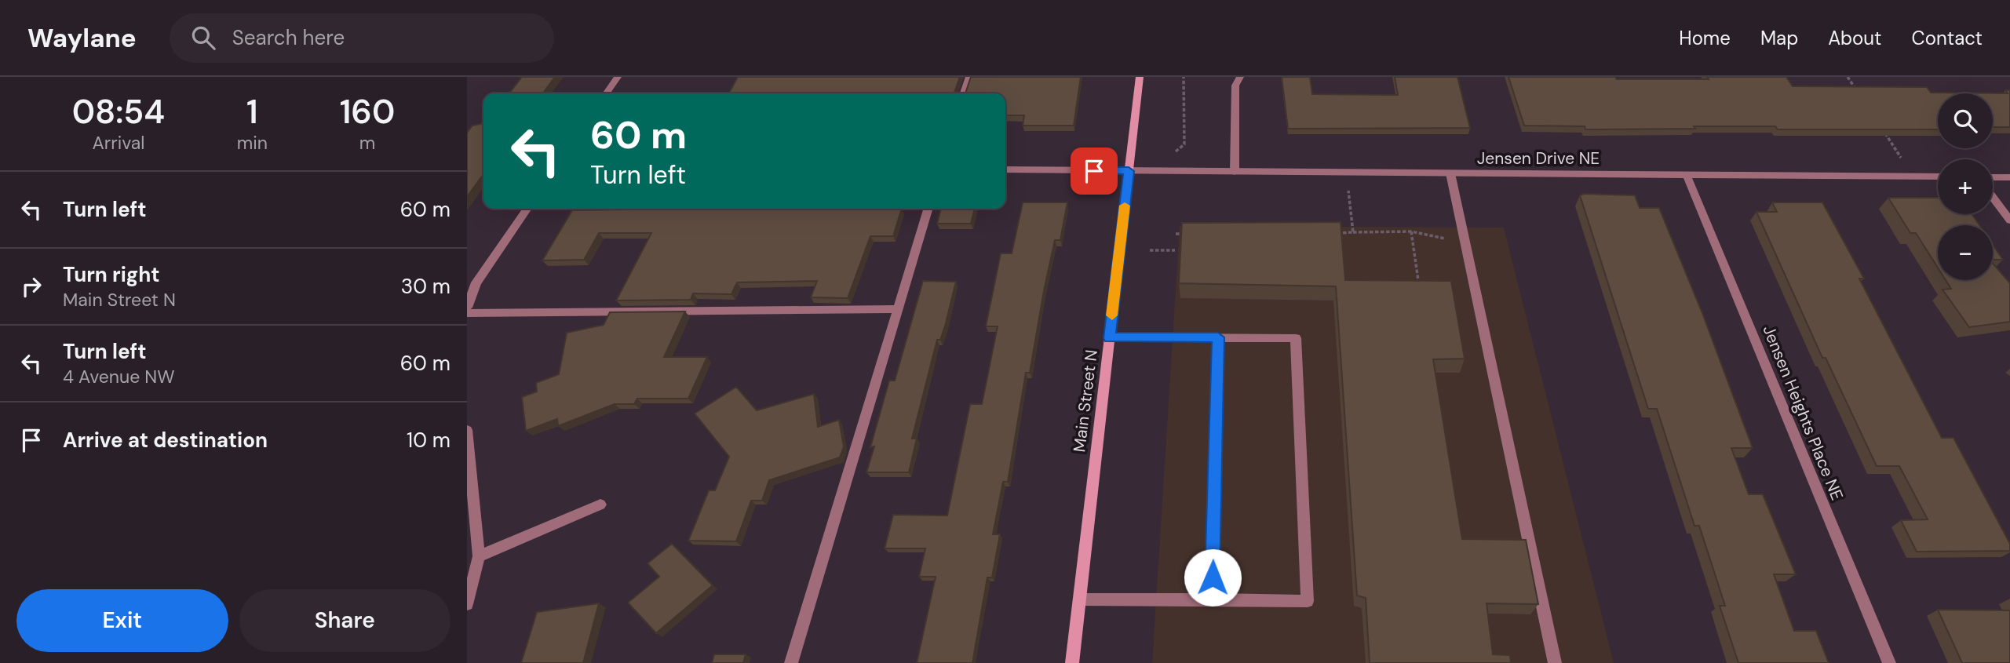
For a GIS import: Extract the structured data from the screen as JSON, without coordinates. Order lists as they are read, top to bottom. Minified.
{"streets":{"main road":["Main Street N"],"street":["Jensen Drive NE","Jensen Heights Place NE"]},"crossings":[["Jensen Drive NE","Main Street N"],["Jensen Drive NE","Jensen Heights Place NE"]],"page":{"header":"Waylane","search":"Search here","nav":["Home","Map","About","Contact"],"eta":["08:54","Arrival","1","min","160","m"],"map_buttons":["+","−"],"turn":["60 m","Turn left"],"list":[{"name":"Turn left","value":"60 m"},{"name":"Turn right","note":"Main Street N","value":"30 m"},{"name":"Turn left","note":"4 Avenue NW","value":"60 m"},{"name":"Arrive at destination","value":"10 m"}],"buttons":["Exit","Share"]}}
